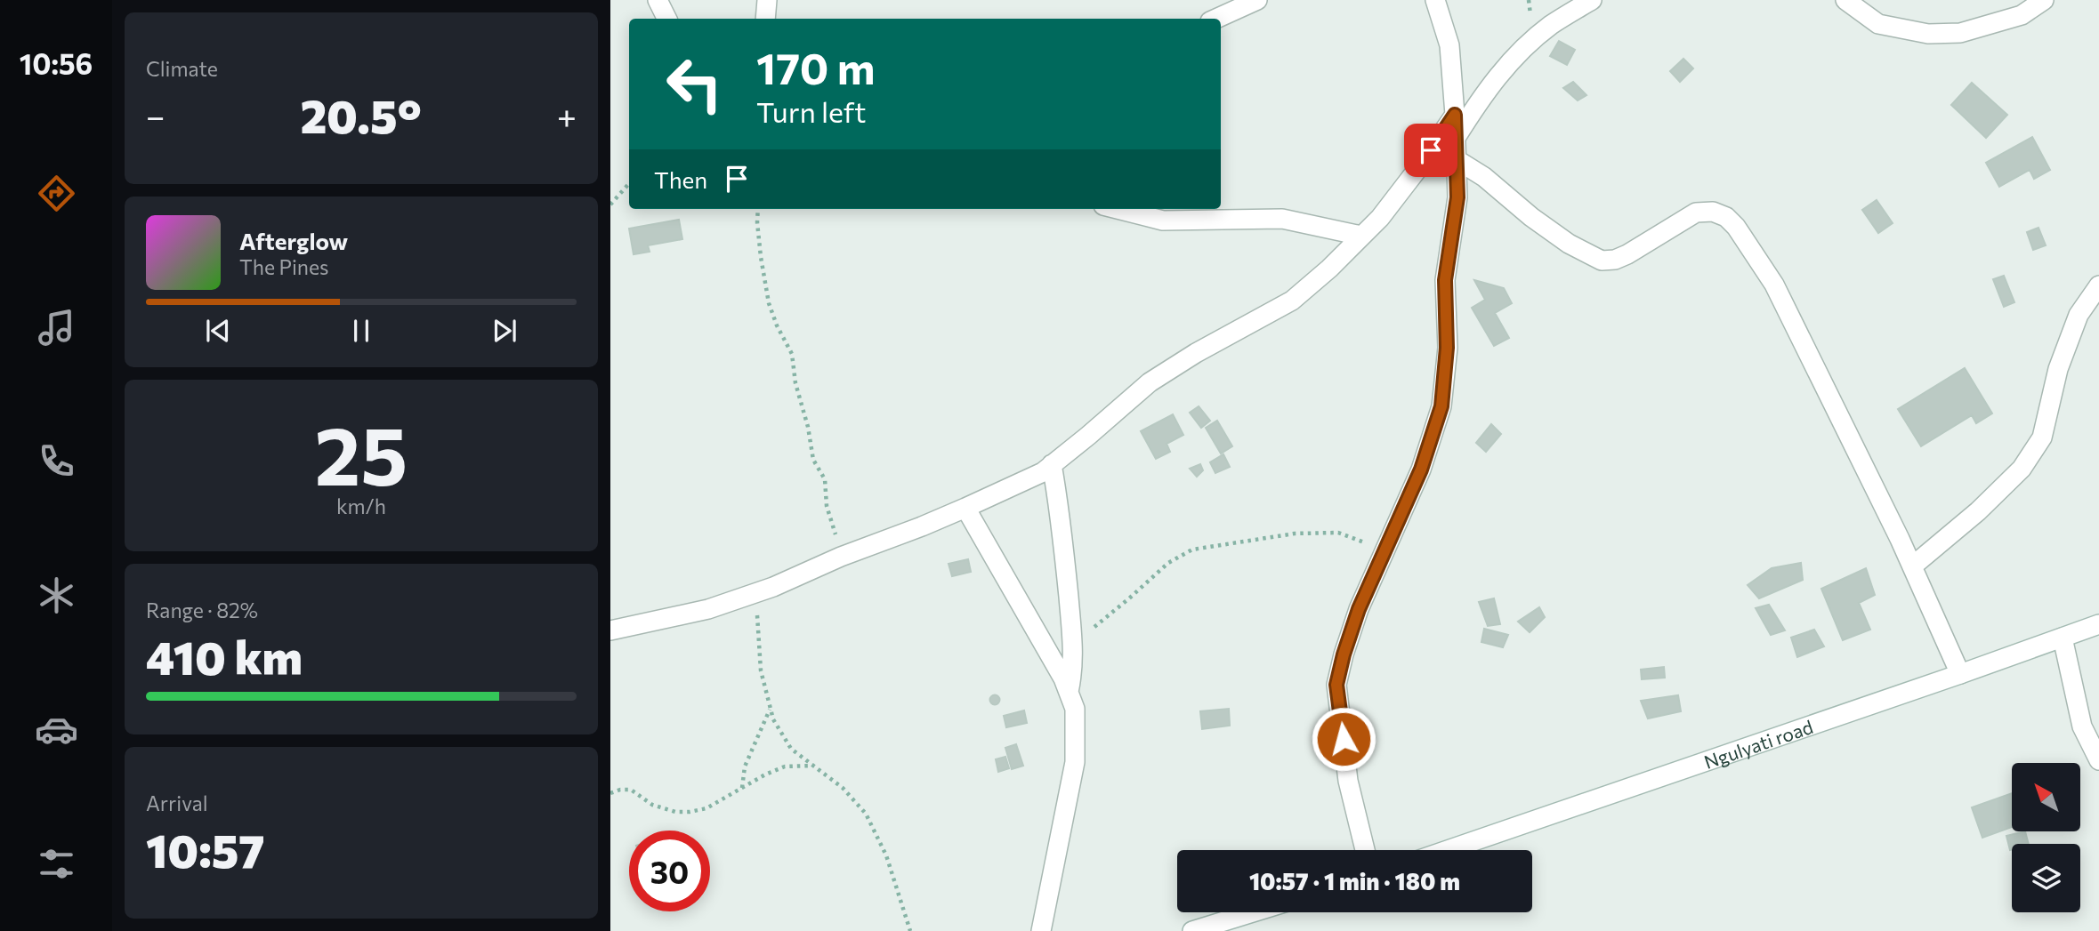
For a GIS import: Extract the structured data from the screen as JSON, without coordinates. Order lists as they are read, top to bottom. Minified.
{"streets":{"street":["Ngulyati road"]},"north":"top left","page":{"tabs":"10:56","tile":["Climate",["25","km/h"],["Range · 82%","410 km"],["Arrival","10:57"]],"turn":["170 m","Turn left"],"heat":["−","20.5°","+"],"then":"Then","song":["Afterglow","The Pines"],"limit":"30","trip":"10:57 · 1 min · 180 m"}}
